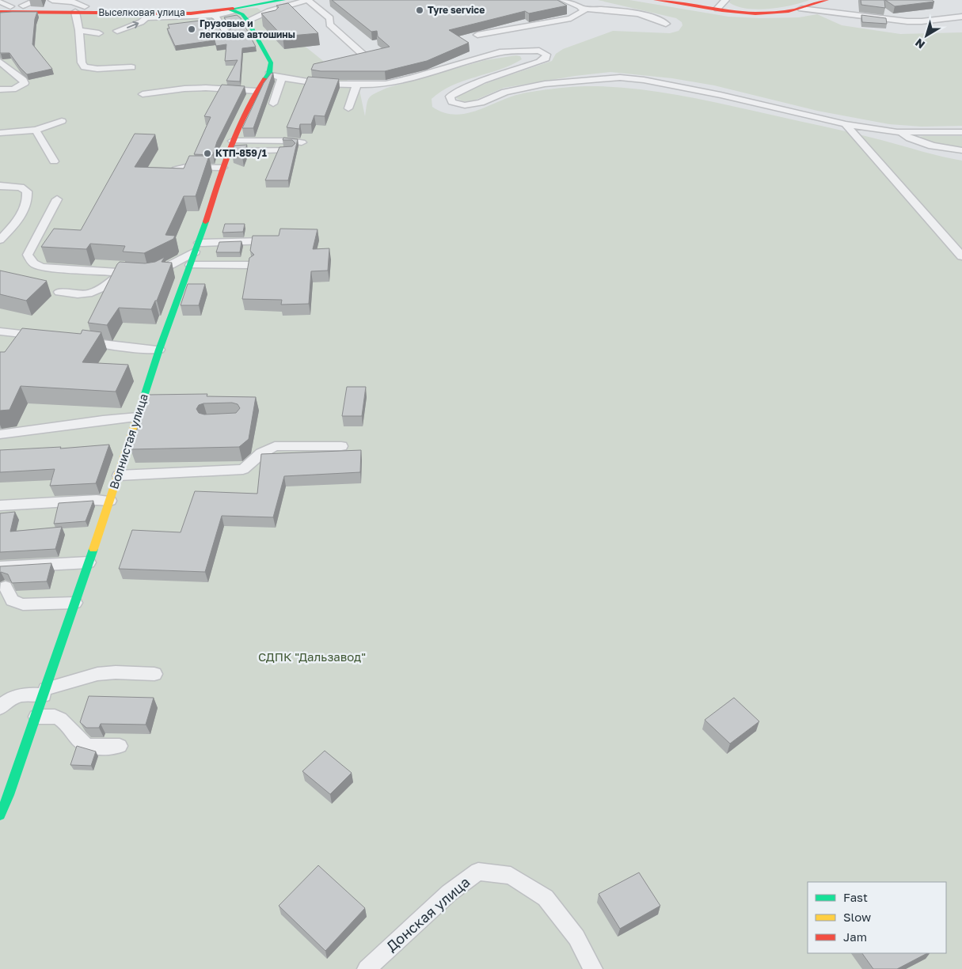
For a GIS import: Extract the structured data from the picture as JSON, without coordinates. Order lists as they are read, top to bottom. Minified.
{"streets":{"street":["Выселковая улица","Волнистая улица"],"lane":["Донская улица"]},"parks":["СДПК \"Дальзавод\""],"places":["Tyre service","Грузовые и легковые автошины","КТП-859/1"],"legend":["Fast","Slow","Jam"],"north":"bottom left"}
